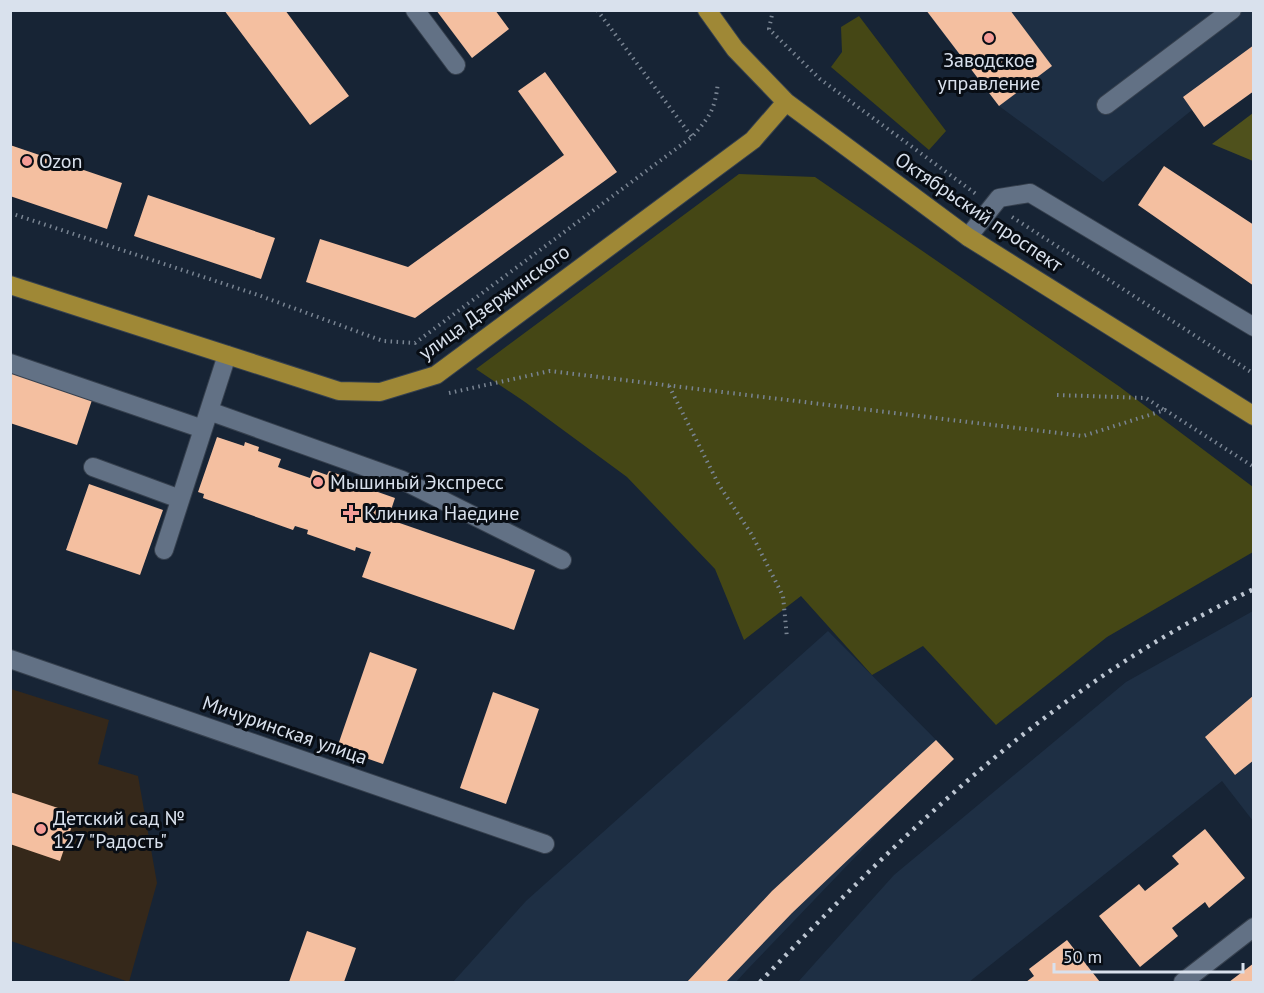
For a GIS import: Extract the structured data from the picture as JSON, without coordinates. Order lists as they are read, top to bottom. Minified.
{"streets":{"main road":["Октябрьский проспект","улица Дзержинского"],"street":["Мичуринская улица"]},"crossings":[["Октябрьский проспект","улица Дзержинского"]],"places":{"other":["Заводское управление","Ozon","Мышиный Экспресс","Детский сад № 127 \"Радость\""],"health":["Клиника Наедине"]},"scale_bar":"50 m"}
